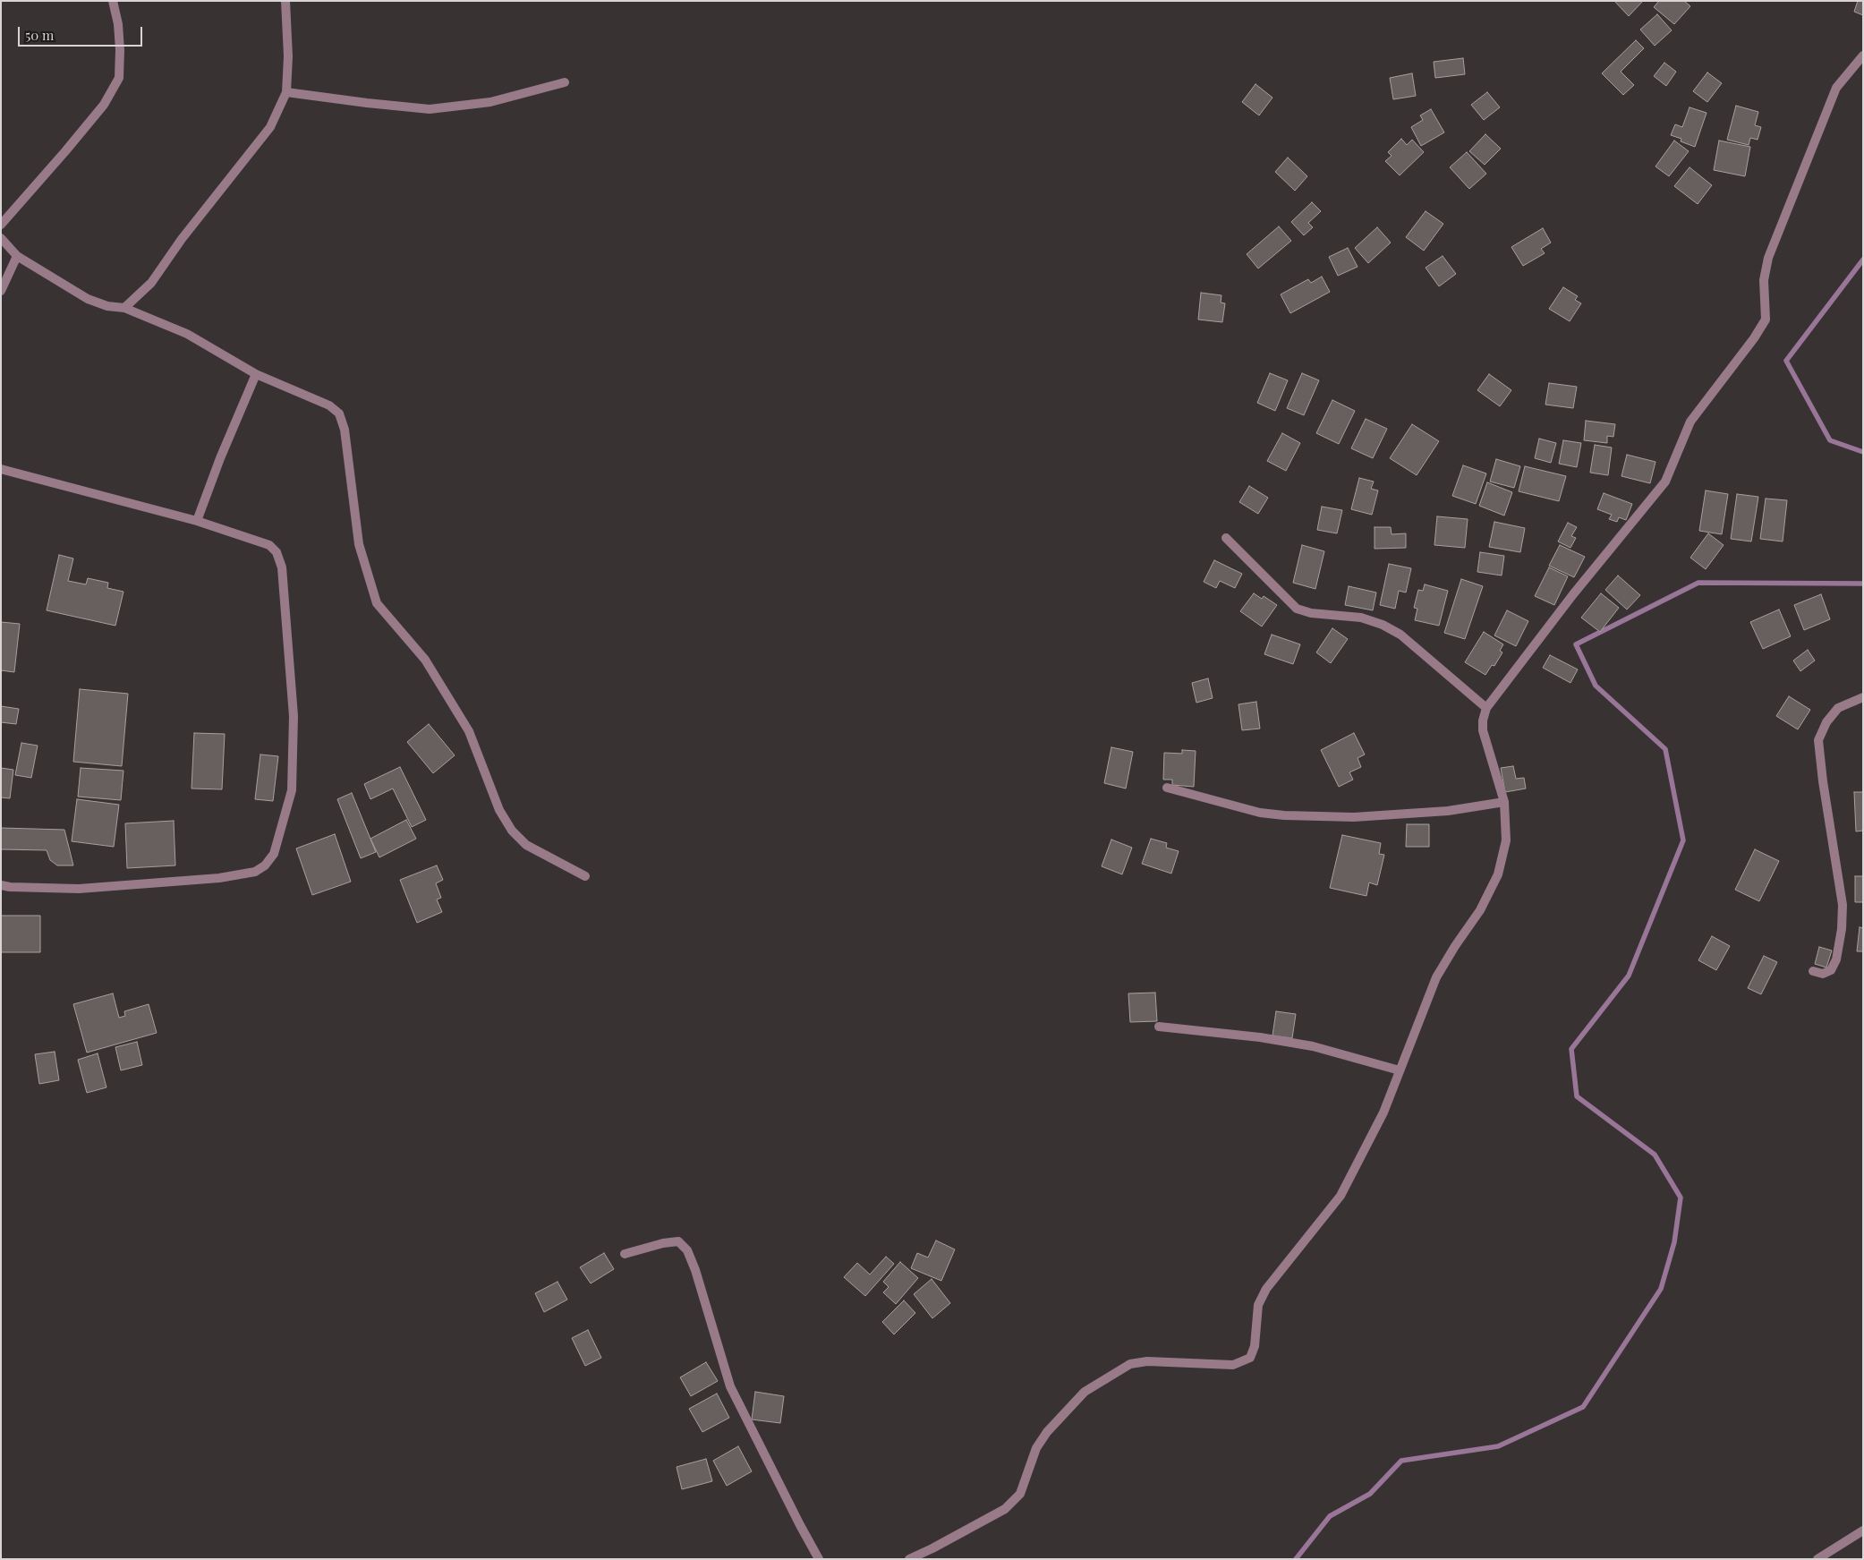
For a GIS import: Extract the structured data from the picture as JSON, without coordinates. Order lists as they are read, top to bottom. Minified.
{"scale_bar":"50 m"}
